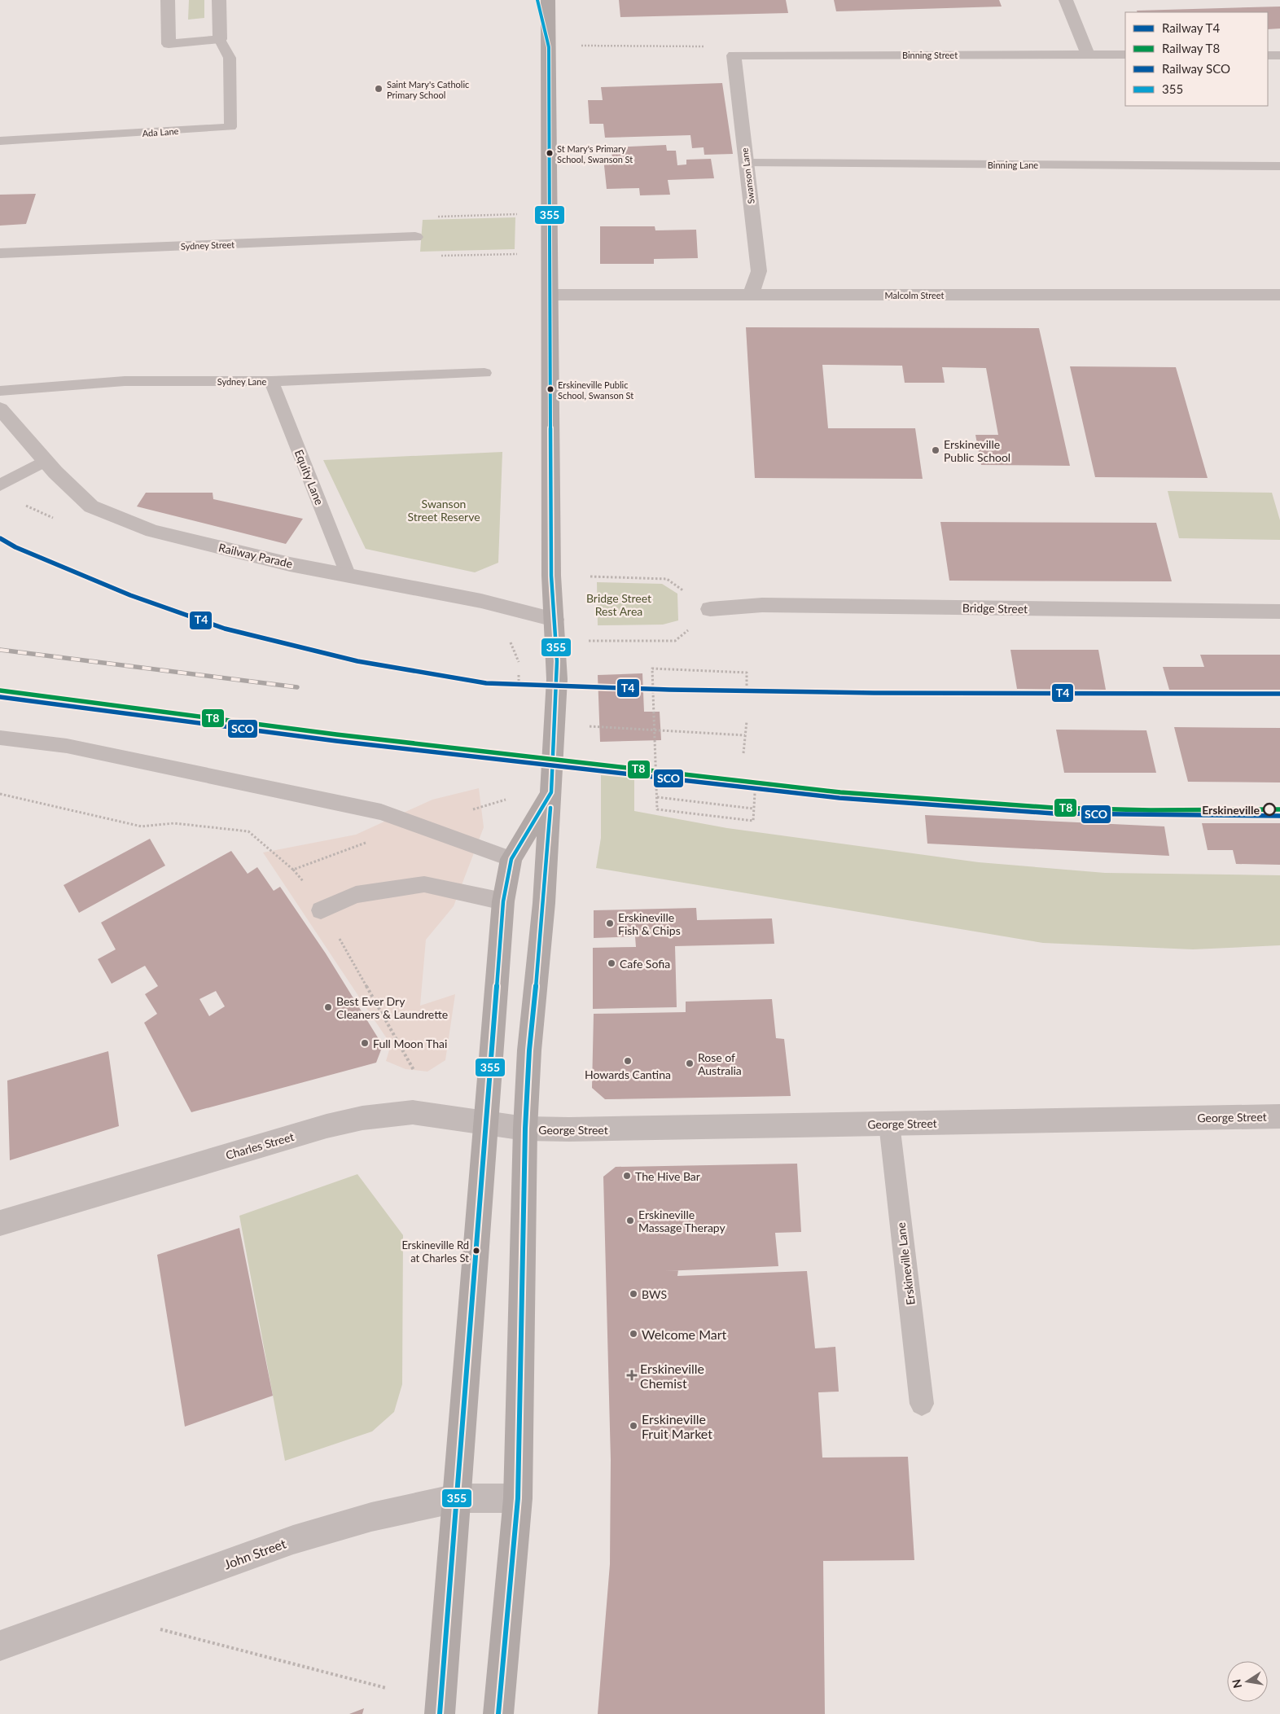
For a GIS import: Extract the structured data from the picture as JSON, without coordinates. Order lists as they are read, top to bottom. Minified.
{"streets":{"street":["Binning Street","Swanson Lane","Sydney Street","Malcolm Street","Railway Parade","Bridge Street","George Street","Charles Street","John Street"],"lane":["Ada Lane","Binning Lane","Sydney Lane","Equity Lane","Erskineville Lane"]},"crossings":[["Binning Street","Swanson Lane"],["Binning Lane","Swanson Lane"],["Swanson Lane","Malcolm Street"],["Sydney Lane","Equity Lane"],["Equity Lane","Railway Parade"],["George Street","Charles Street"],["George Street","Erskineville Lane"]],"parks":["Swanson Street Reserve","Bridge Street Rest Area"],"places":{"other":["Saint Mary's Catholic Primary School","St Mary's Primary School, Swanson St","Erskineville Public School, Swanson St","Erskineville Public School","Erskineville","Erskineville Fish & Chips","Cafe Sofia","Best Ever Dry Cleaners & Laundrette","Full Moon Thai","Howards Cantina","Rose of Australia","The Hive Bar","Erskineville Massage Therapy","Erskineville Rd at Charles St","BWS","Welcome Mart","Erskineville Fruit Market"],"health":["Erskineville Chemist"]},"lines":["transit line 355","rail line T4","rail line T8","rail line SCO"],"legend":["Railway T4","Railway T8","Railway SCO","355"],"north":"left"}
